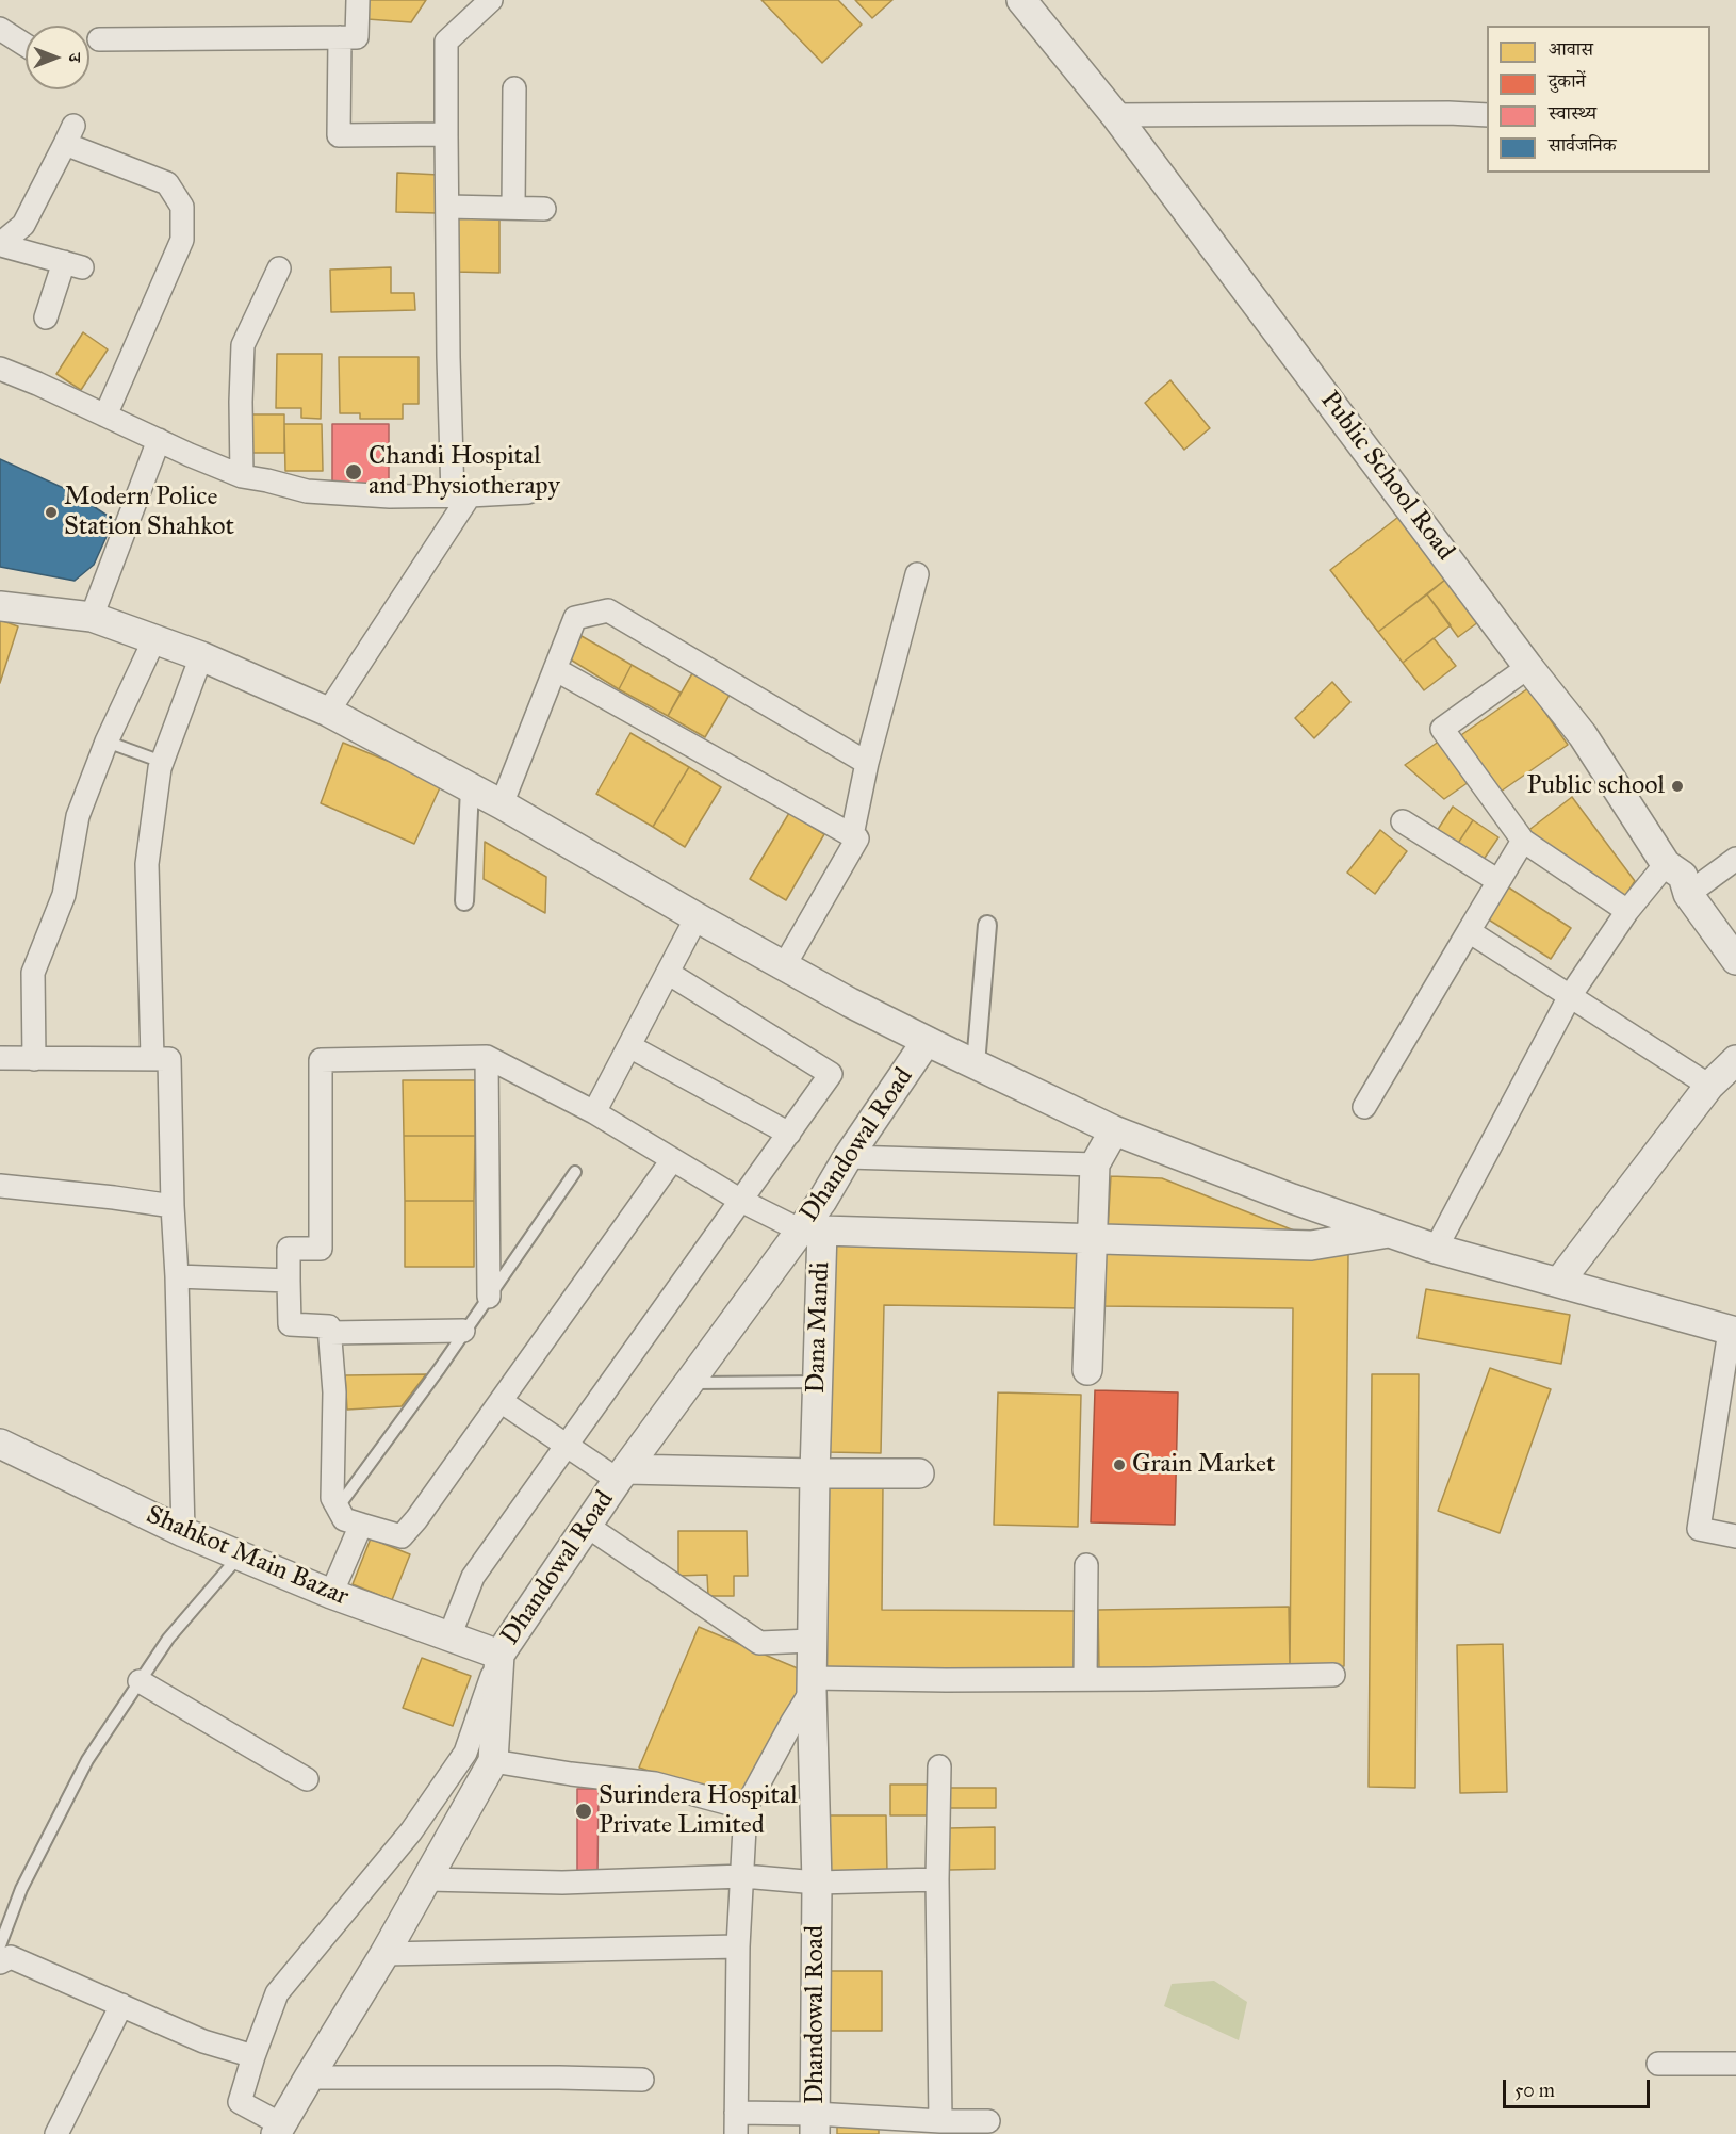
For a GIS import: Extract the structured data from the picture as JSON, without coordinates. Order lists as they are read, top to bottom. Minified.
{"streets":{"street":["Public School Road","Dhandowal Road","Dana Mandi","Shahkot Main Bazar"]},"crossings":[["Dhandowal Road","Dana Mandi"],["Dhandowal Road","Shahkot Main Bazar"]],"places":["Chandi Hospital and Physiotherapy","Modern Police Station Shahkot","Public school","Grain Market","Surindera Hospital Private Limited"],"legend":["आवास","दुकानें","स्वास्थ्य","सार्वजनिक"],"scale_bar":"50 m","north":"right"}
